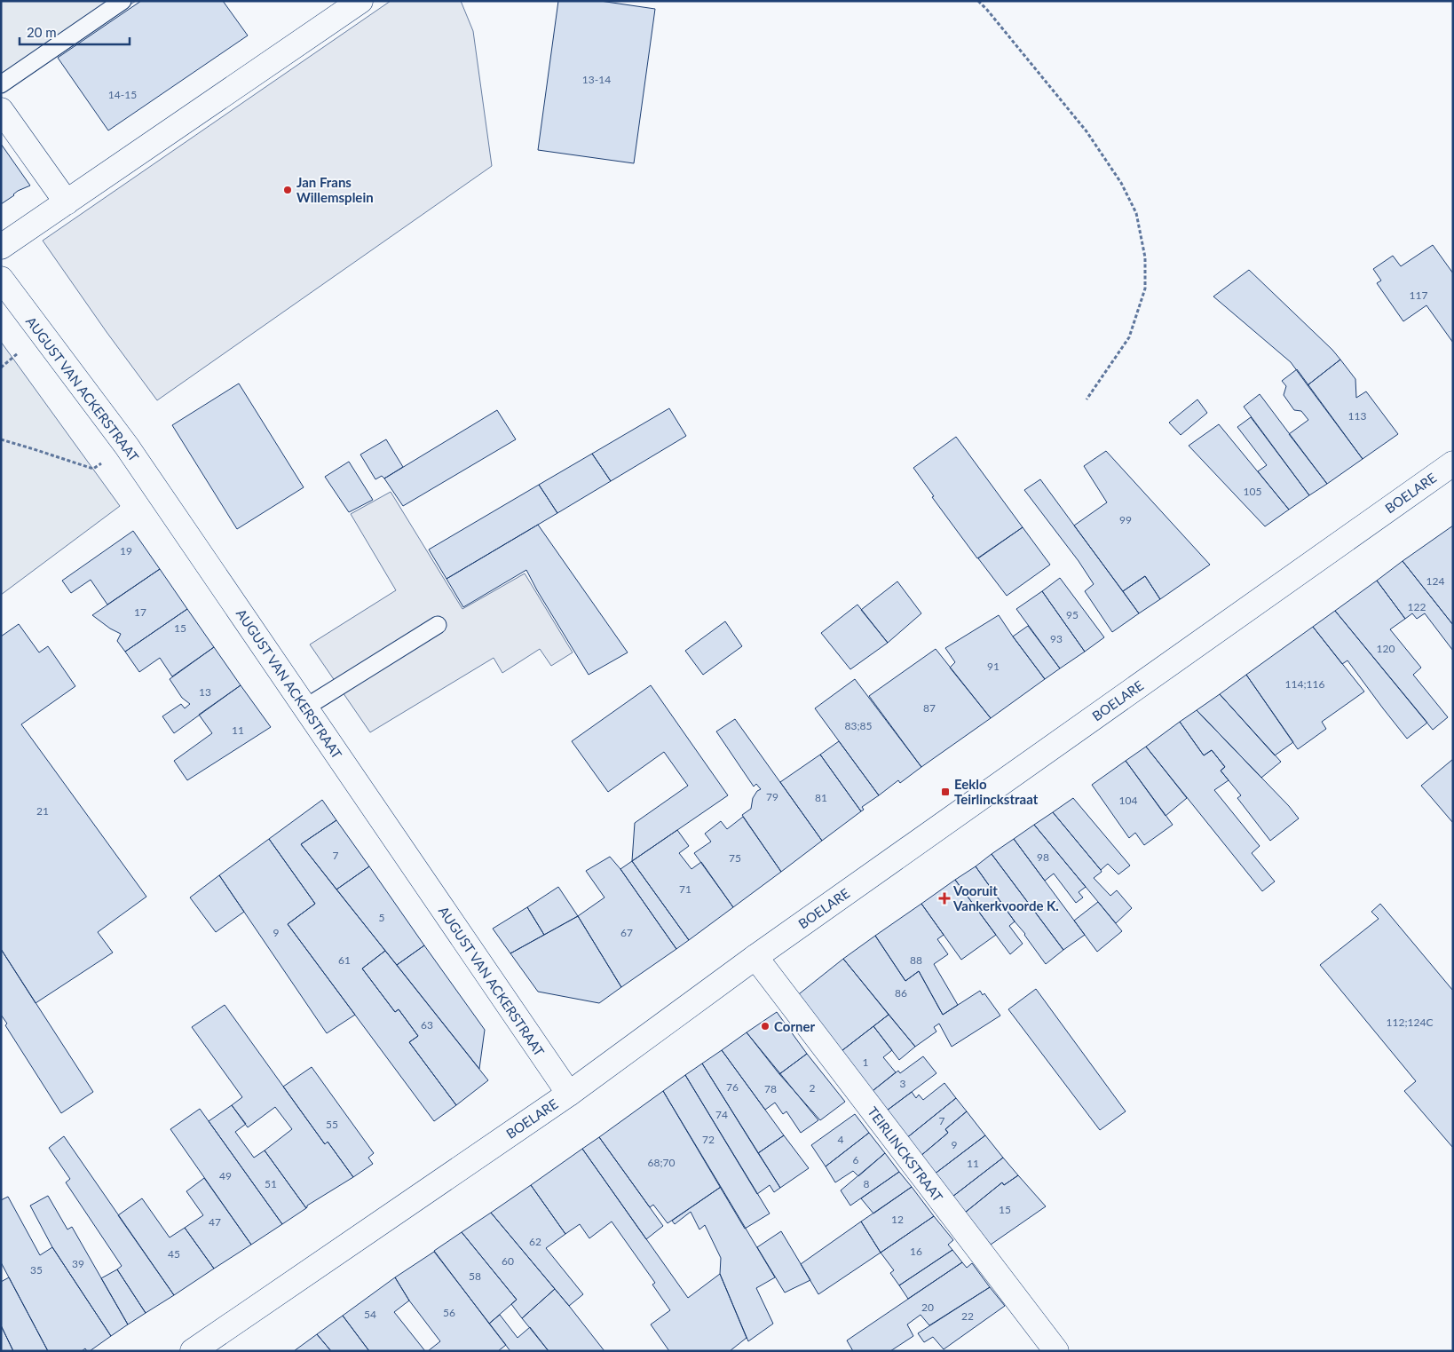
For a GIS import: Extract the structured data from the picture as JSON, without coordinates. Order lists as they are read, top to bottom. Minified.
{"streets":{"street":["AUGUST VAN ACKERSTRAAT","BOELARE","TEIRLINCKSTRAAT"]},"crossings":[["AUGUST VAN ACKERSTRAAT","BOELARE"],["BOELARE","TEIRLINCKSTRAAT"]],"places":{"other":["Jan Frans Willemsplein","Corner"],"transit":["Eeklo Teirlinckstraat"],"health":["Vooruit Vankerkvoorde K."]},"house_numbers":["13-14","14-15","117","113","105","99","19","124","122","17","95","15","93","120","91","114;116","13","87","83;85","11","79","81","104","21","7","98","75","71","5","9","67","61","88","86","112;124C","63","1","3","76","2","78","74","7","55","72","4","9","6","68;70","11","49","51","8","15","12","47","62","16","45","60","39","35","58","20","56","54","22"],"scale_bar":"20 m"}
